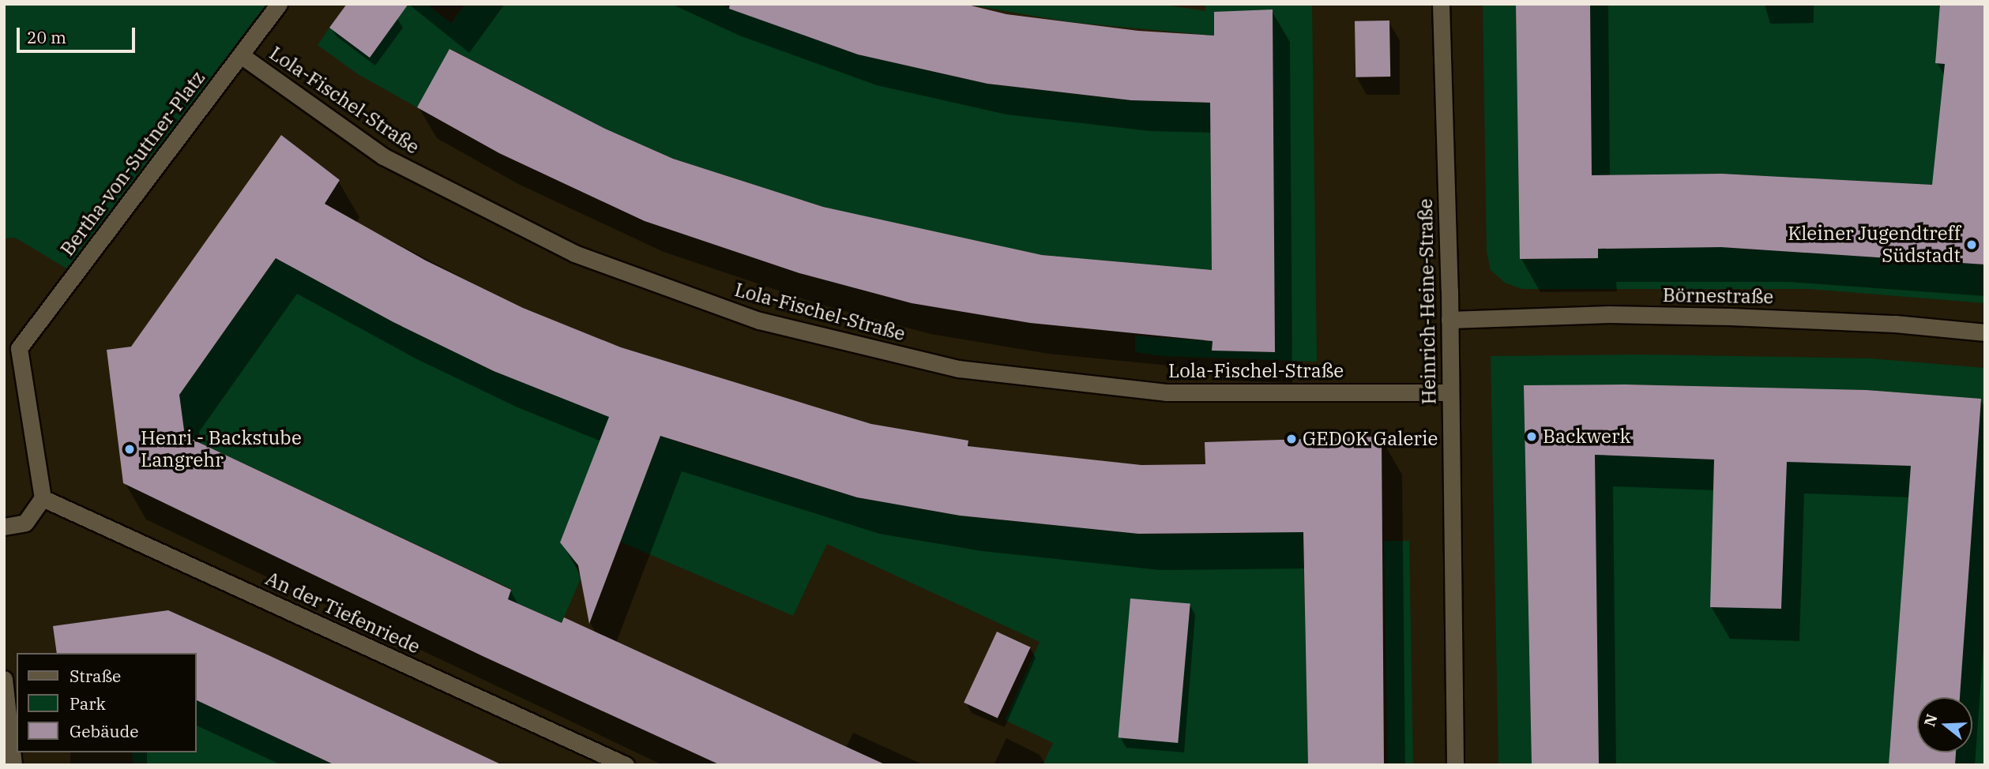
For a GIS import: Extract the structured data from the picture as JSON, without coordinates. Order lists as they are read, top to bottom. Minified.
{"streets":{"street":["Lola-Fischel-Straße","Bertha-von-Suttner-Platz","Börnestraße","Heinrich-Heine-Straße","An der Tiefenriede"]},"crossings":[["Lola-Fischel-Straße","Bertha-von-Suttner-Platz"],["Lola-Fischel-Straße","Heinrich-Heine-Straße"],["Bertha-von-Suttner-Platz","An der Tiefenriede"],["Börnestraße","Heinrich-Heine-Straße"]],"places":["Kleiner Jugendtreff Südstadt","Backwerk","GEDOK Galerie","Henri - Backstube Langrehr"],"legend":["Straße","Park","Gebäude"],"scale_bar":"20 m","north":"left"}
